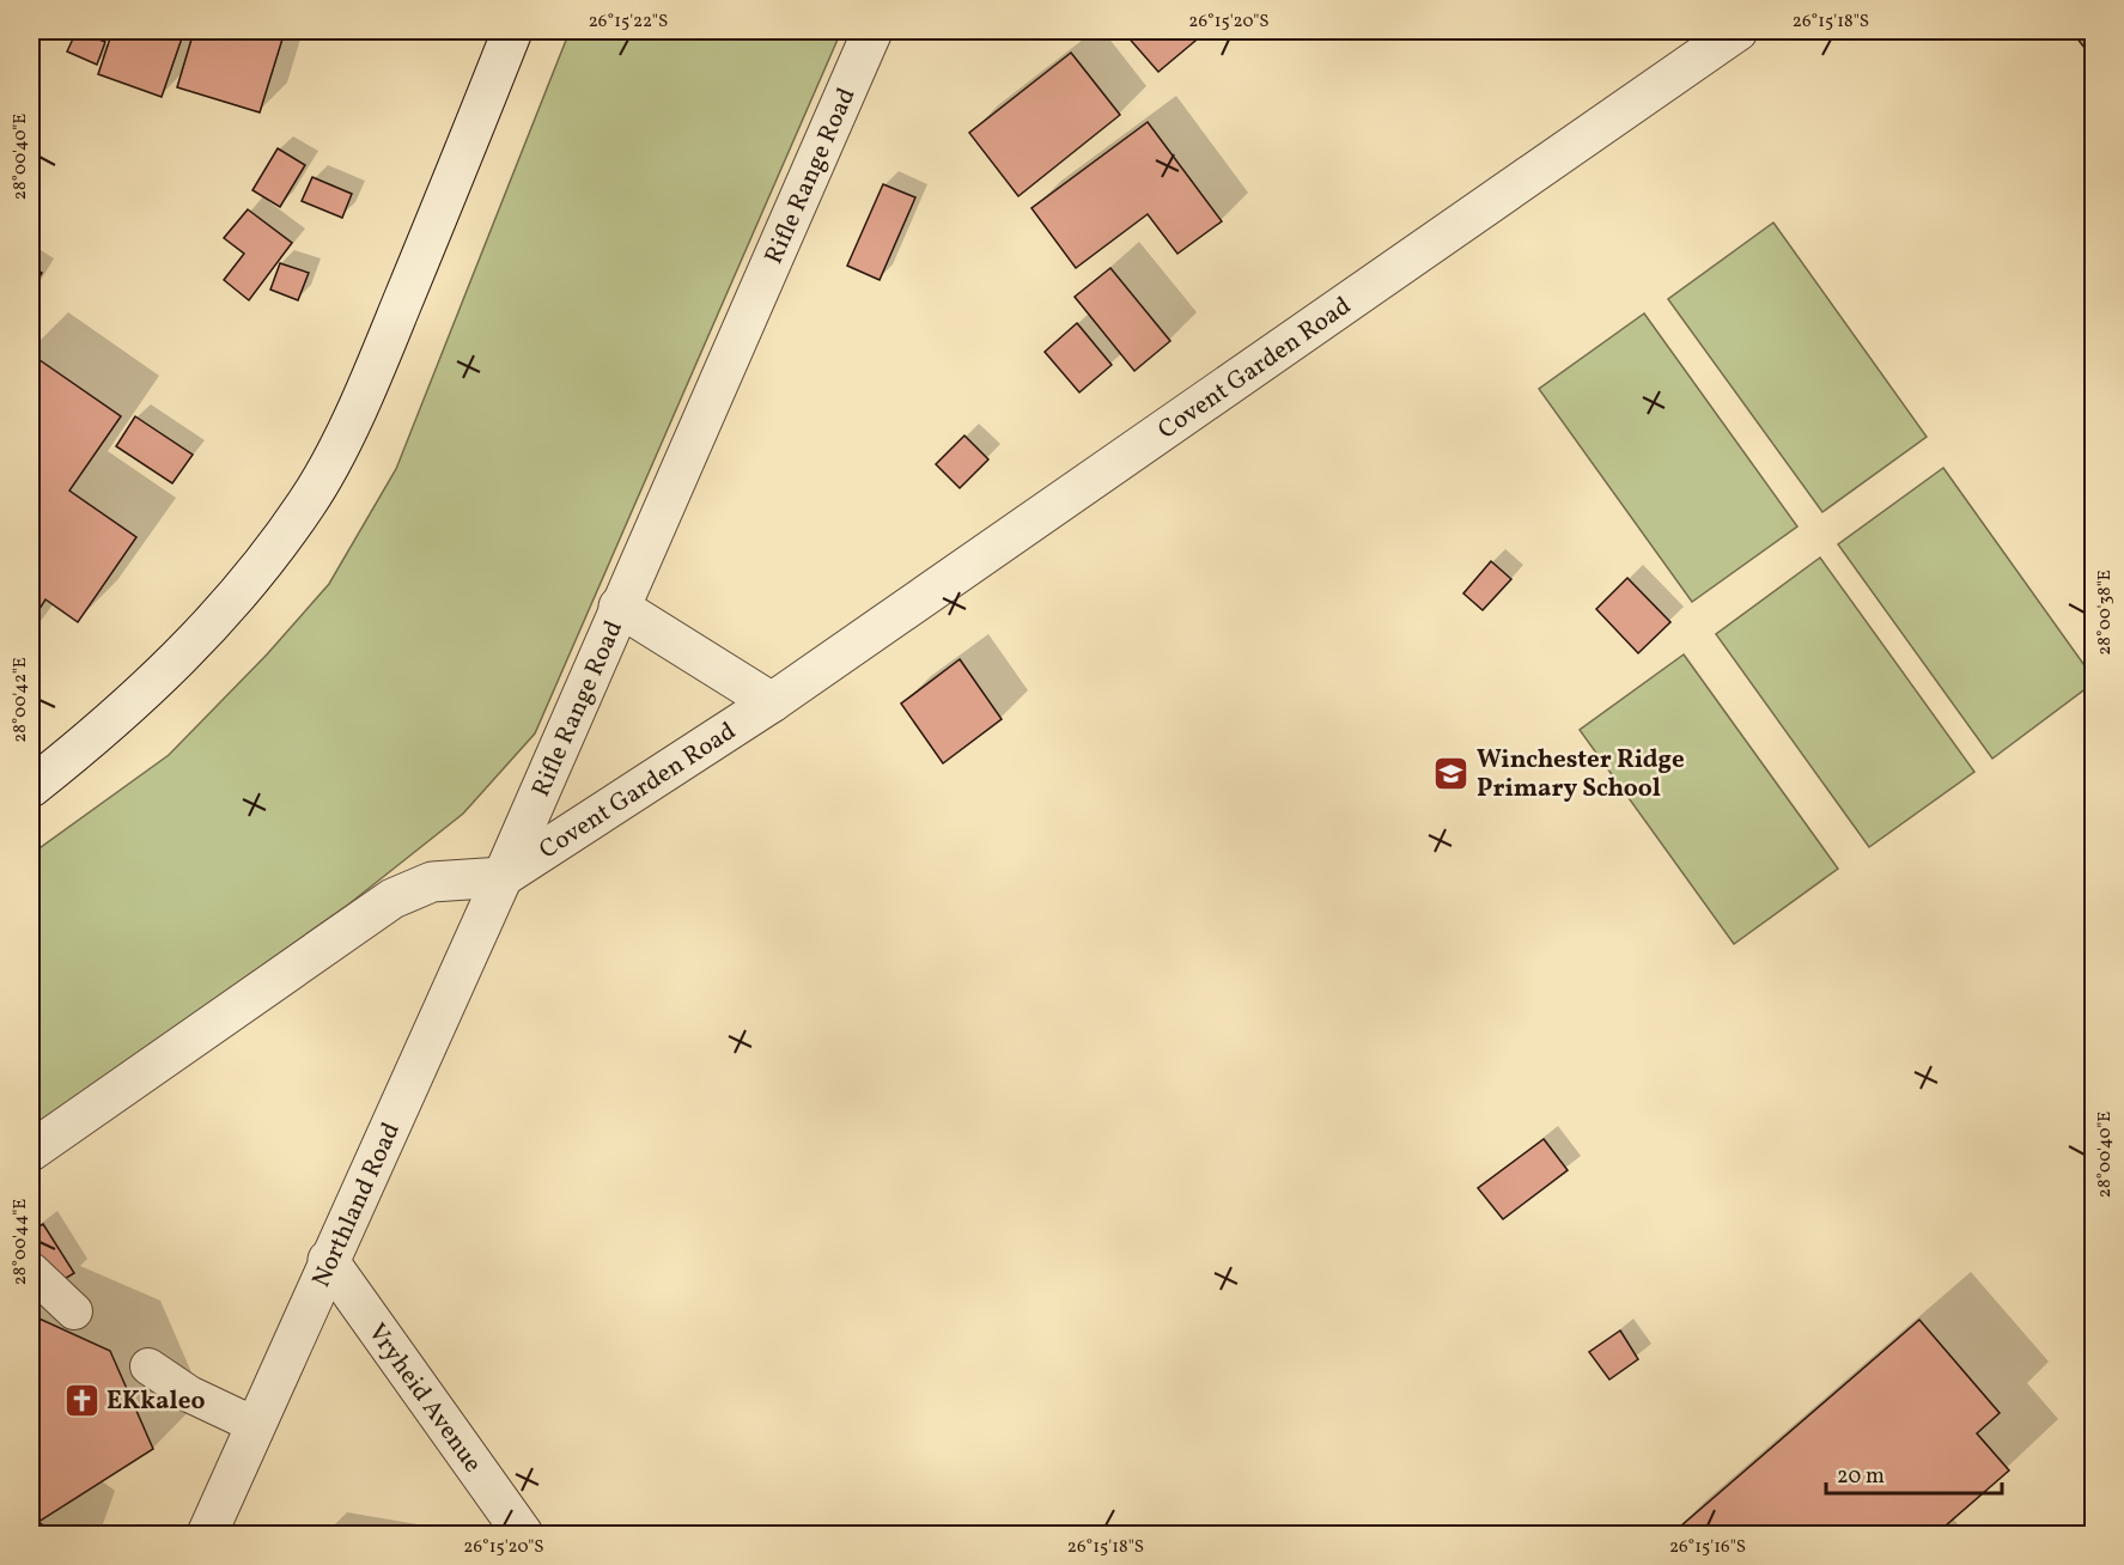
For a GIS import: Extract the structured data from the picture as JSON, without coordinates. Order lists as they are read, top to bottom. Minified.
{"streets":{"street":["Rifle Range Road","Covent Garden Road","Northland Road","Vryheid Avenue"]},"crossings":[["Rifle Range Road","Covent Garden Road"],["Rifle Range Road","Northland Road"],["Covent Garden Road","Northland Road"],["Northland Road","Vryheid Avenue"]],"places":{"school or university":["Winchester Ridge Primary School"],"church":["EKkaleo"]},"scale_bar":"20 m","coordinates":["26°15'22\"S","26°15'20\"S","26°15'18\"S","28°00'40\"E","28°00'38\"E","28°00'42\"E","28°00'44\"E","26°15'16\"S"]}
